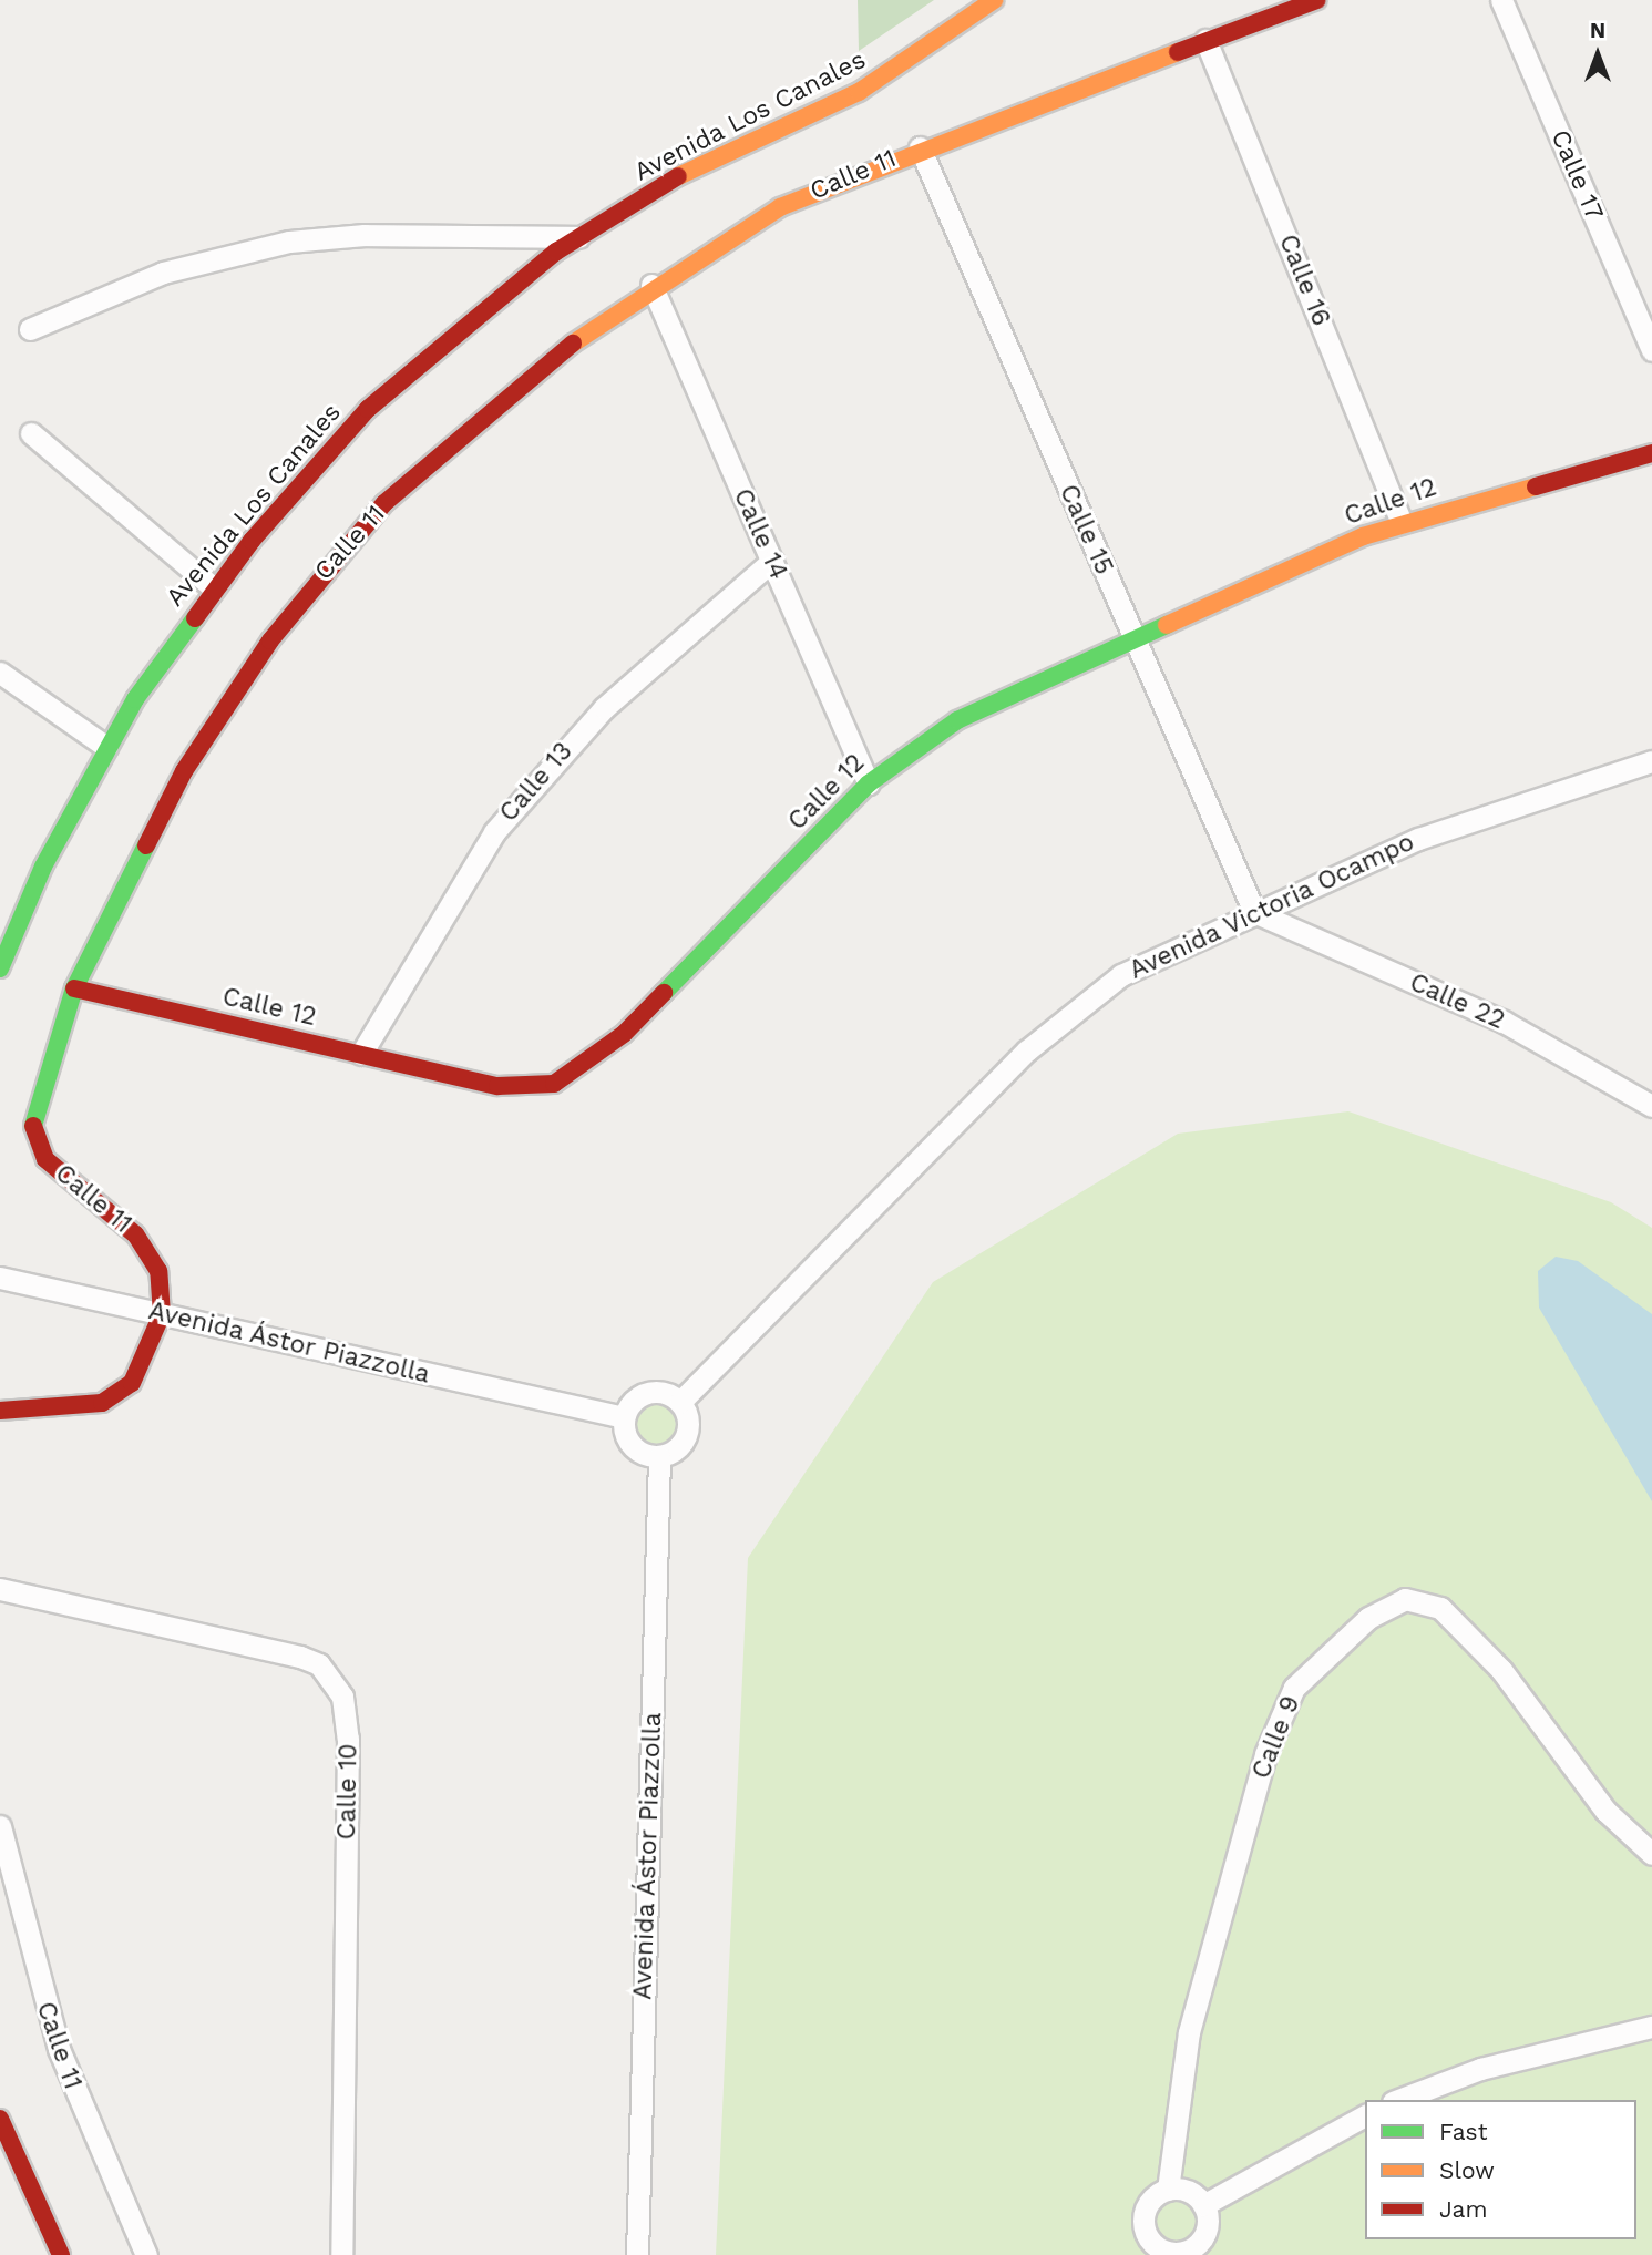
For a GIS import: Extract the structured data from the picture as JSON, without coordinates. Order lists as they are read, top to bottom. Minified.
{"streets":{"street":["Avenida Los Canales","Calle 11","Calle 17","Calle 16","Calle 12","Calle 15","Calle 14","Calle 13","Avenida Victoria Ocampo","Calle 22","Avenida Ástor Piazzolla","Calle 9","Calle 10"]},"crossings":[["Calle 11","Calle 16"],["Calle 11","Calle 12"],["Calle 11","Calle 15"],["Calle 11","Calle 14"],["Calle 11","Avenida Ástor Piazzolla"],["Calle 16","Calle 12"],["Calle 12","Calle 15"],["Calle 12","Calle 14"],["Calle 12","Calle 13"],["Calle 15","Avenida Victoria Ocampo"],["Calle 15","Calle 22"],["Calle 14","Calle 13"],["Avenida Victoria Ocampo","Calle 22"],["Avenida Victoria Ocampo","Avenida Ástor Piazzolla"]],"legend":["Fast","Slow","Jam"],"north":"top"}
